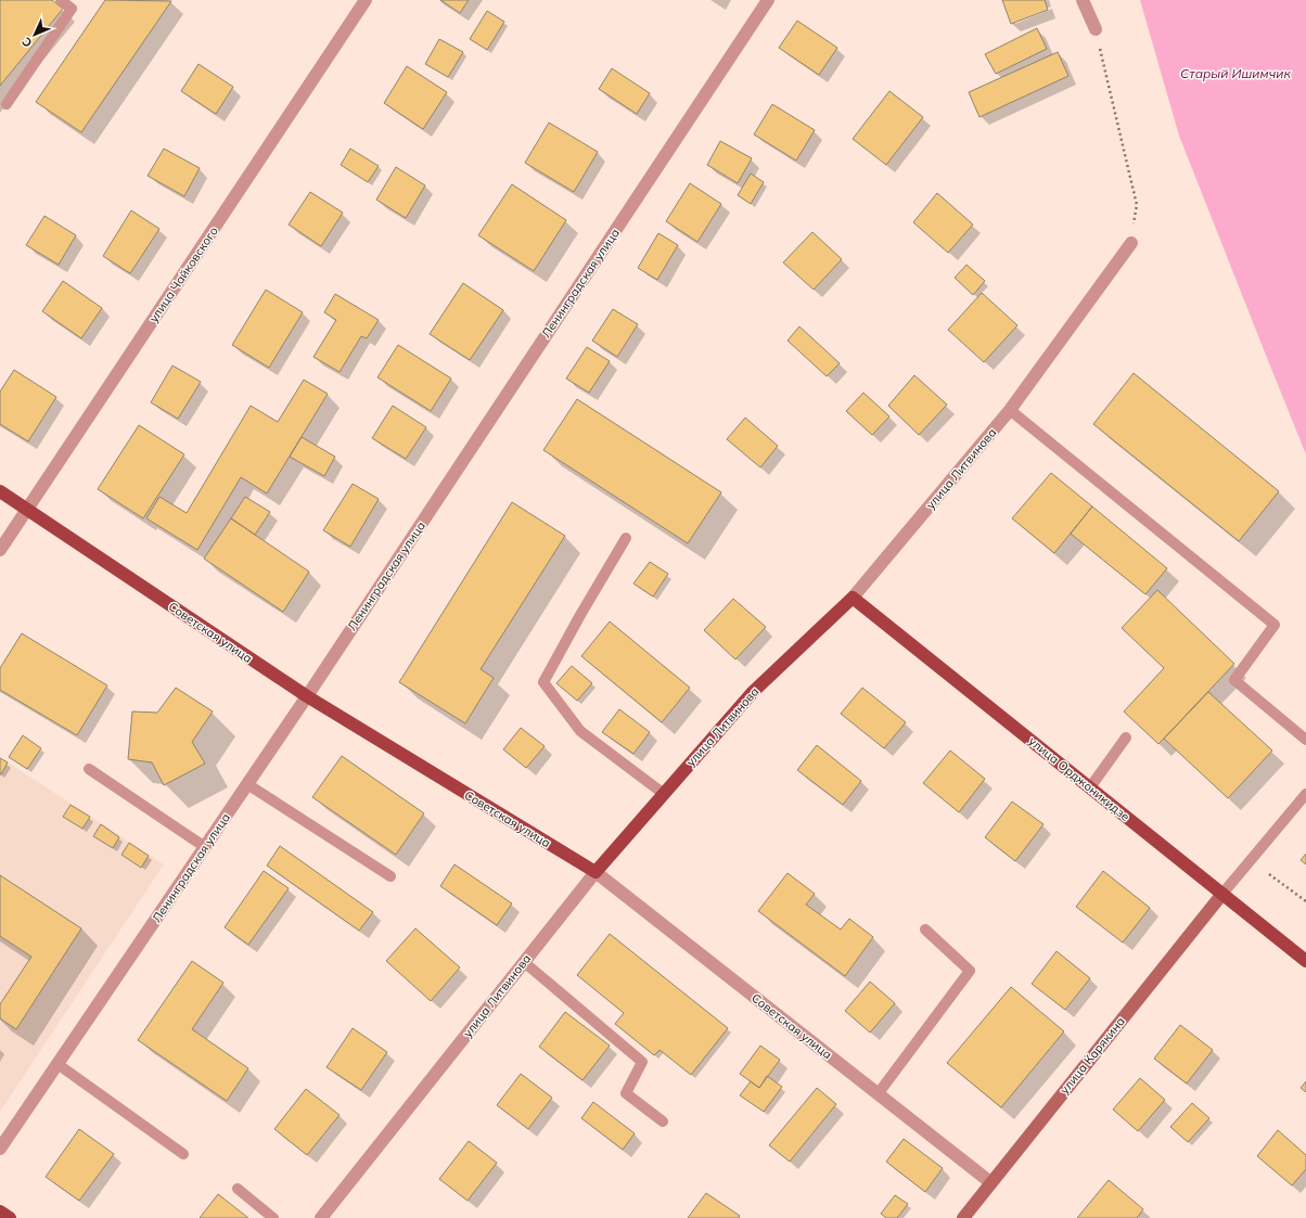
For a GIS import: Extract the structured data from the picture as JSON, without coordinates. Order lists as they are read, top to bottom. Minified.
{"streets":{"main road":["улица Литвинова","Советская улица","улица Орджоникидзе","улица Карякина"],"street":["улица Чайковского","Ленинградская улица"]},"crossings":[["улица Чайковского","Советская улица"],["Ленинградская улица","Советская улица"],["улица Литвинова","Советская улица"],["улица Литвинова","улица Орджоникидзе"],["Советская улица","улица Карякина"],["улица Орджоникидзе","улица Карякина"]],"water":["Старый Ишимчик"],"north":"bottom left"}
